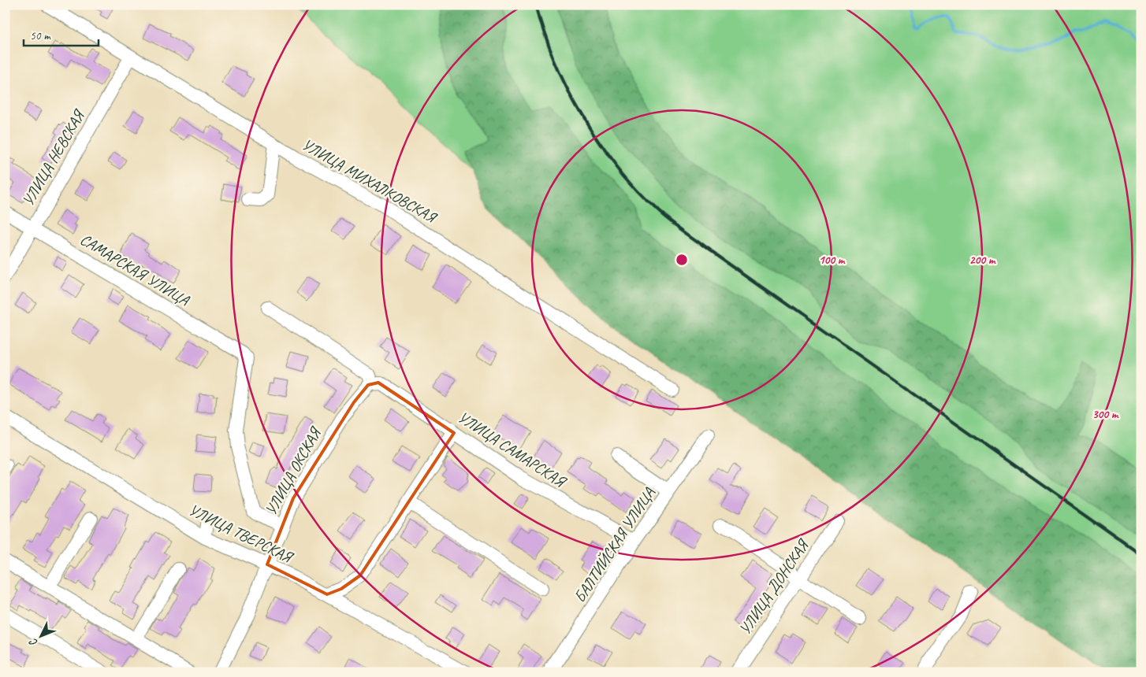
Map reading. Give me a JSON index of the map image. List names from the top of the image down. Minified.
{"streets":{"street":["УЛИЦА НЕВСКАЯ","УЛИЦА МИХАЛКОВСКАЯ","САМАРСКАЯ УЛИЦА","УЛИЦА САМАРСКАЯ","УЛИЦА ОКСКАЯ","УЛИЦА ТВЕРСКАЯ","БАЛТИЙСКАЯ УЛИЦА","УЛИЦА ДОНСКАЯ"]},"crossings":[["УЛИЦА НЕВСКАЯ","УЛИЦА МИХАЛКОВСКАЯ"],["УЛИЦА НЕВСКАЯ","САМАРСКАЯ УЛИЦА"],["САМАРСКАЯ УЛИЦА","УЛИЦА ОКСКАЯ"],["УЛИЦА САМАРСКАЯ","УЛИЦА ОКСКАЯ"],["УЛИЦА САМАРСКАЯ","БАЛТИЙСКАЯ УЛИЦА"],["УЛИЦА ОКСКАЯ","УЛИЦА ТВЕРСКАЯ"]],"scale_bar":"50 m","north":"bottom left","rings":["100 m","200 m","300 m"]}
